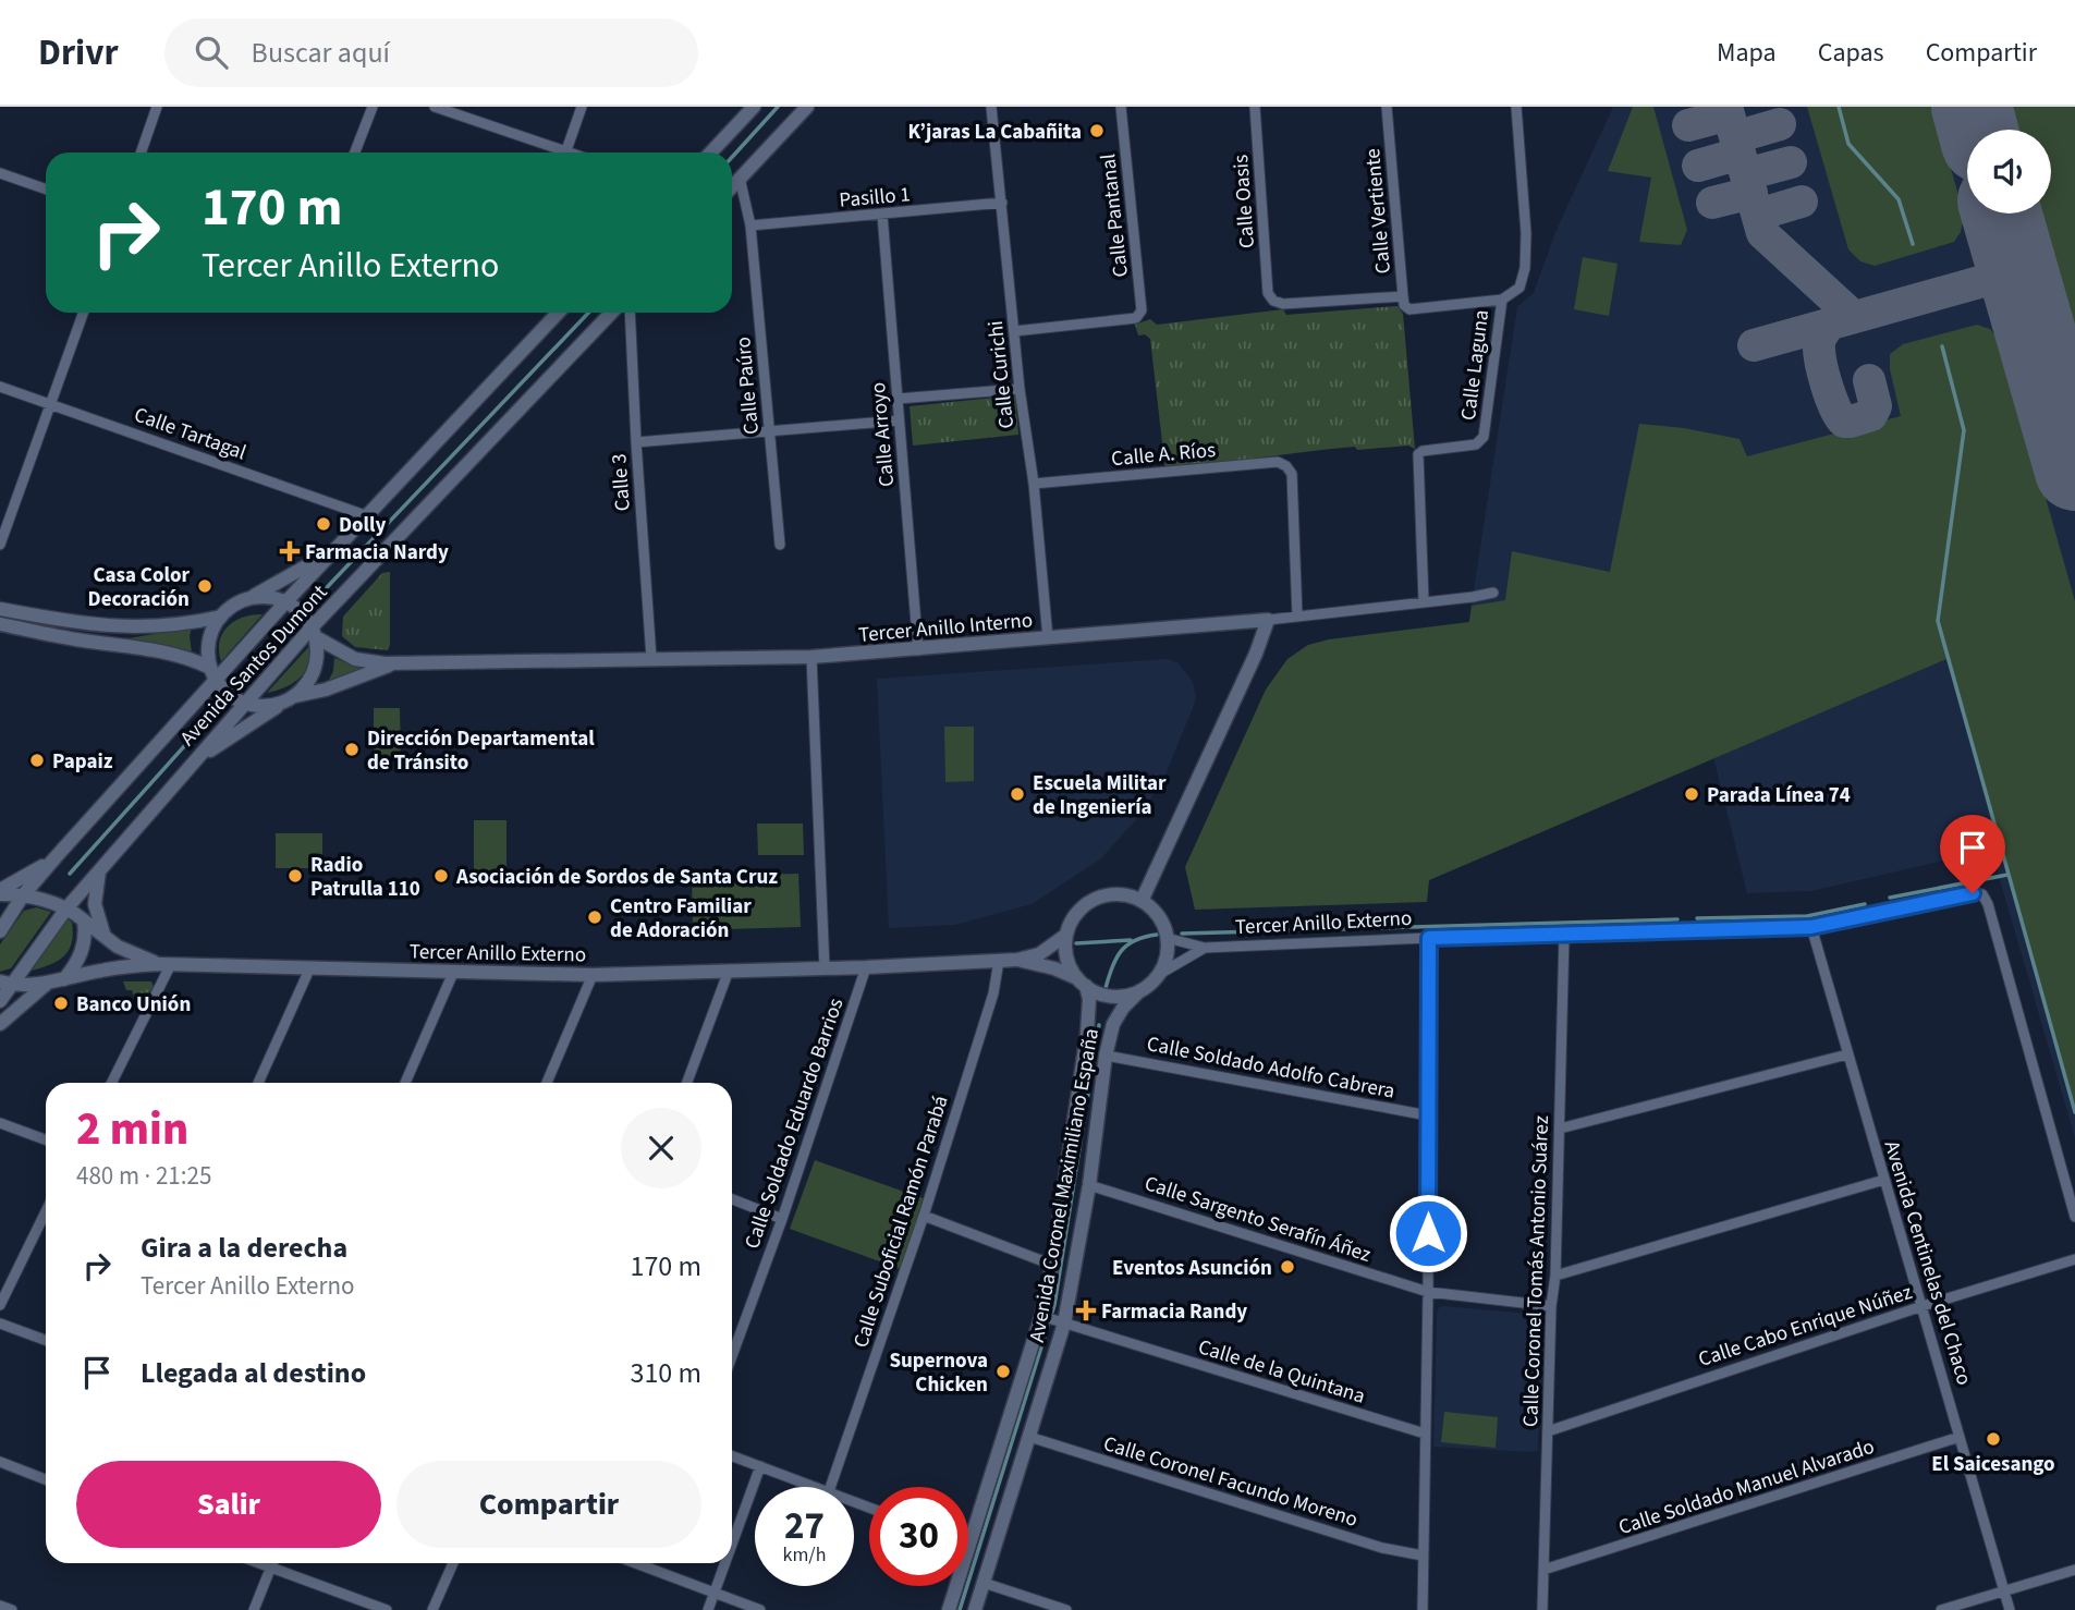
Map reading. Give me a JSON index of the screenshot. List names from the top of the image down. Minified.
{"streets":{"street":["Pasillo 1","Calle Oasis","Calle Vertiente","Calle Pantanal","Calle Laguna","Calle Curichi","Calle Paúro","Calle Tartagal","Calle Arroyo","Calle A. Ríos","Calle 3","Tercer Anillo Interno","Avenida Santos Dumont","Tercer Anillo Externo","Calle Soldado Adolfo Cabrera","Calle Soldado Eduardo Barrios","Avenida Coronel Maximiliano España","Calle Sargento Serafín Áñez","Calle Suboficial Ramón Parabá","Avenida Centinelas del Chaco","Calle Coronel Tomás Antonio Suárez","Calle Cabo Enrique Núñez","Calle de la Quintana","Calle Coronel Facundo Moreno","Calle Soldado Manuel Alvarado"]},"crossings":[["Pasillo 1","Calle Curichi"],["Pasillo 1","Calle Paúro"],["Pasillo 1","Calle Arroyo"],["Calle Oasis","Calle Vertiente"],["Calle Vertiente","Calle Laguna"],["Calle Pantanal","Calle Curichi"],["Calle Laguna","Tercer Anillo Interno"],["Calle Curichi","Calle A. Ríos"],["Calle Curichi","Tercer Anillo Interno"],["Calle Tartagal","Avenida Santos Dumont"],["Calle Arroyo","Tercer Anillo Interno"],["Calle A. Ríos","Tercer Anillo Interno"],["Calle 3","Tercer Anillo Interno"],["Tercer Anillo Interno","Avenida Santos Dumont"],["Avenida Santos Dumont","Tercer Anillo Externo"],["Tercer Anillo Externo","Calle Soldado Eduardo Barrios"],["Tercer Anillo Externo","Avenida Coronel Maximiliano España"],["Tercer Anillo Externo","Calle Suboficial Ramón Parabá"],["Tercer Anillo Externo","Avenida Centinelas del Chaco"],["Tercer Anillo Externo","Calle Coronel Tomás Antonio Suárez"],["Calle Soldado Adolfo Cabrera","Avenida Coronel Maximiliano España"],["Avenida Coronel Maximiliano España","Calle Sargento Serafín Áñez"],["Avenida Coronel Maximiliano España","Calle de la Quintana"],["Avenida Coronel Maximiliano España","Calle Coronel Facundo Moreno"],["Calle Sargento Serafín Áñez","Calle Coronel Tomás Antonio Suárez"],["Avenida Centinelas del Chaco","Calle Cabo Enrique Núñez"],["Avenida Centinelas del Chaco","Calle Soldado Manuel Alvarado"],["Calle Coronel Tomás Antonio Suárez","Calle Cabo Enrique Núñez"],["Calle Coronel Tomás Antonio Suárez","Calle Soldado Manuel Alvarado"]],"places":{"other":["K’jaras La Cabañita","Dolly","Casa Color Decoración","Dirección Departamental de Tránsito","Papaiz","Escuela Militar de Ingeniería","Parada Línea 74","Radio Patrulla 110","Asociación de Sordos de Santa Cruz","Centro Familiar de Adoración","Banco Unión","Eventos Asunción","Supernova Chicken","El Saicesango"],"health":["Farmacia Nardy","Farmacia Randy"]},"page":{"header":"Drivr","search":"Buscar aquí","nav":["Mapa","Capas","Compartir"],"turn":["170 m","Tercer Anillo Externo"],"heading":["2 min","480 m · 21:25"],"list":[{"name":"Gira a la derecha","note":"Tercer Anillo Externo","value":"170 m"},{"name":"Llegada al destino","value":"310 m"}],"buttons":["Salir","Compartir"],"speed":"27 km/h","limit":"30"}}
